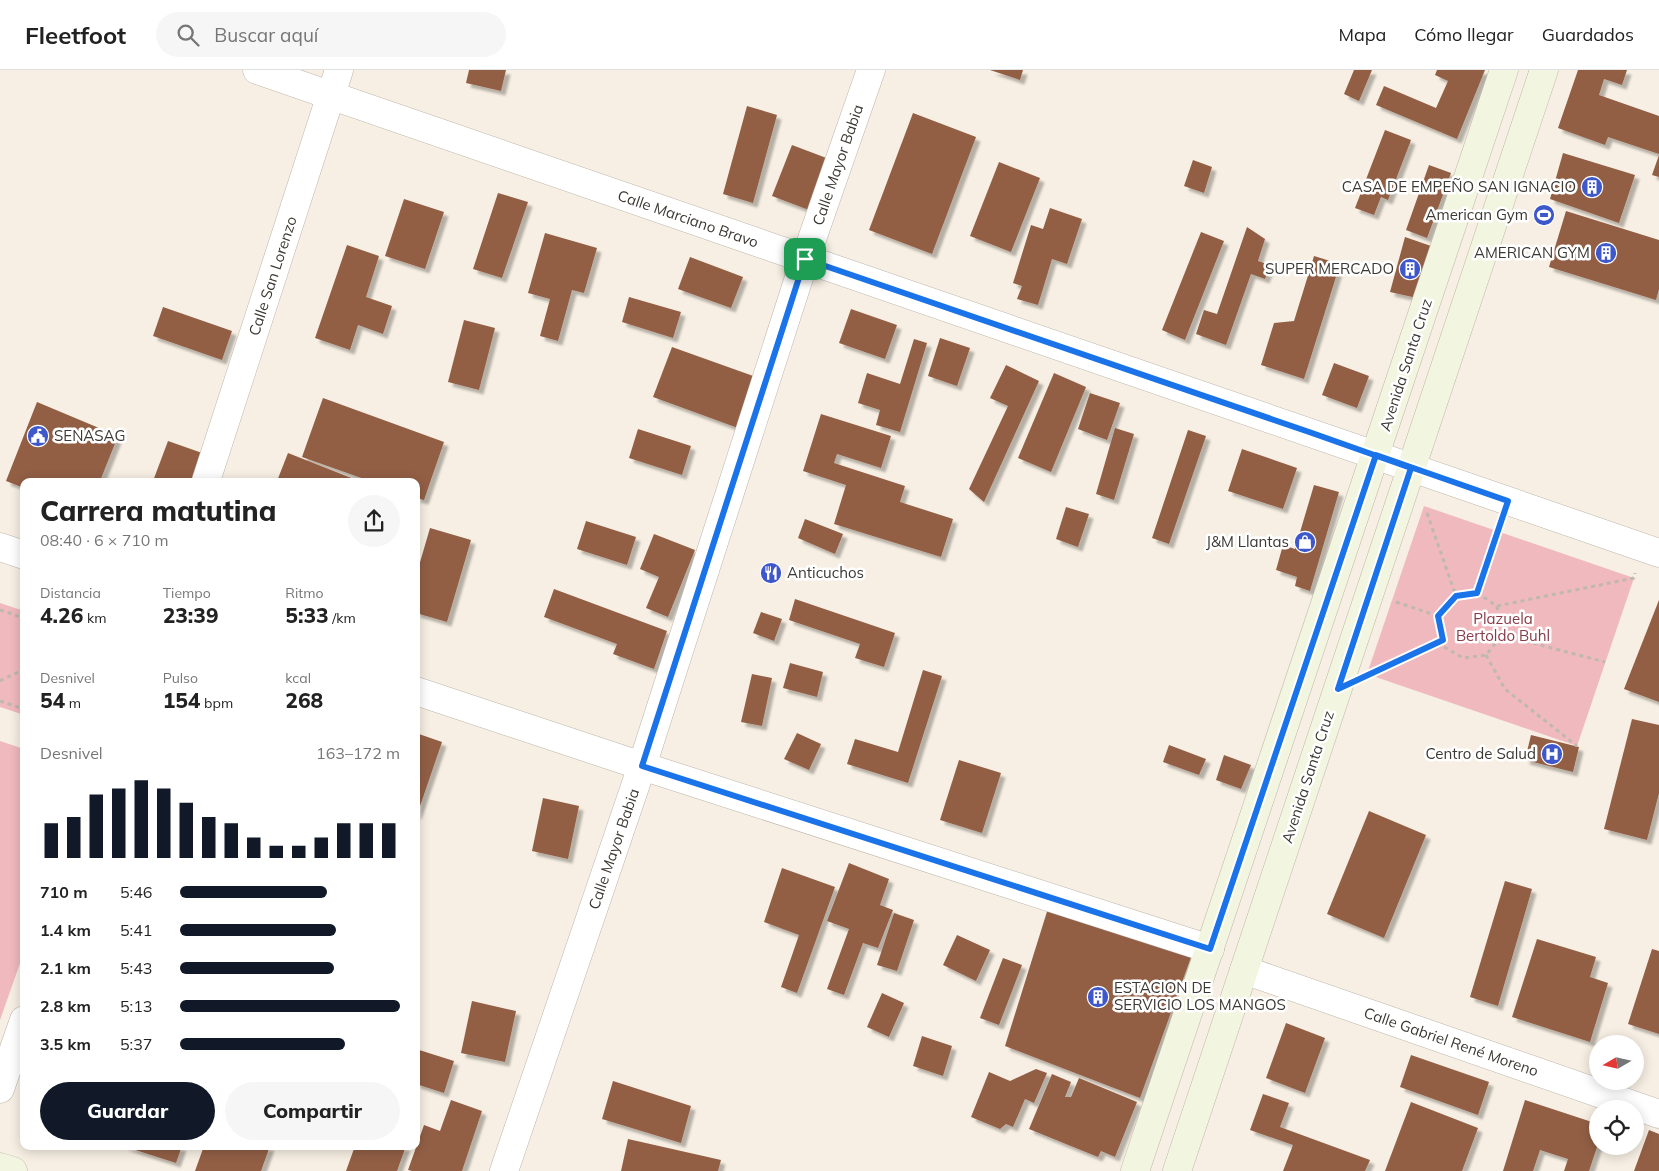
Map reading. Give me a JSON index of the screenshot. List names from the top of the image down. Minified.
{"streets":{"main road":["Avenida Santa Cruz"],"street":["Calle Mayor Babia","Calle Marciano Bravo","Calle San Lorenzo","Calle Gabriel René Moreno"]},"crossings":[["Calle Mayor Babia","Calle Marciano Bravo"],["Calle Marciano Bravo","Calle San Lorenzo"],["Calle Marciano Bravo","Avenida Santa Cruz"],["Avenida Santa Cruz","Calle Gabriel René Moreno"]],"parks":["Plazuela Bertoldo Buhl"],"places":{"building":["CASA DE EMPEÑO SAN IGNACIO","AMERICAN GYM","SUPER MERCADO","ESTACION DE SERVICIO LOS MANGOS"],"sports":["American Gym"],"public building":["SENASAG"],"shop":["J&M Llantas"],"restaurant":["Anticuchos"],"hospital":["Centro de Salud"]},"north":"left","page":{"header":"Fleetfoot","search":"Buscar aquí","nav":["Mapa","Cómo llegar","Guardados"],"heading":["Carrera matutina","08:40 · 6 × 710 m"],"stats":[["Distancia","4.26 km"],["Tiempo","23:39"],["Ritmo","5:33 /km"],["Desnivel","54 m"],["Pulso","154 bpm"],["kcal","268"]],"chart":["Desnivel","163–172 m"],"list":[{"name":"710 m","note":"5:46"},{"name":"1.4 km","note":"5:41"},{"name":"2.1 km","note":"5:43"},{"name":"2.8 km","note":"5:13"},{"name":"3.5 km","note":"5:37"}],"buttons":["Guardar","Compartir"]}}
